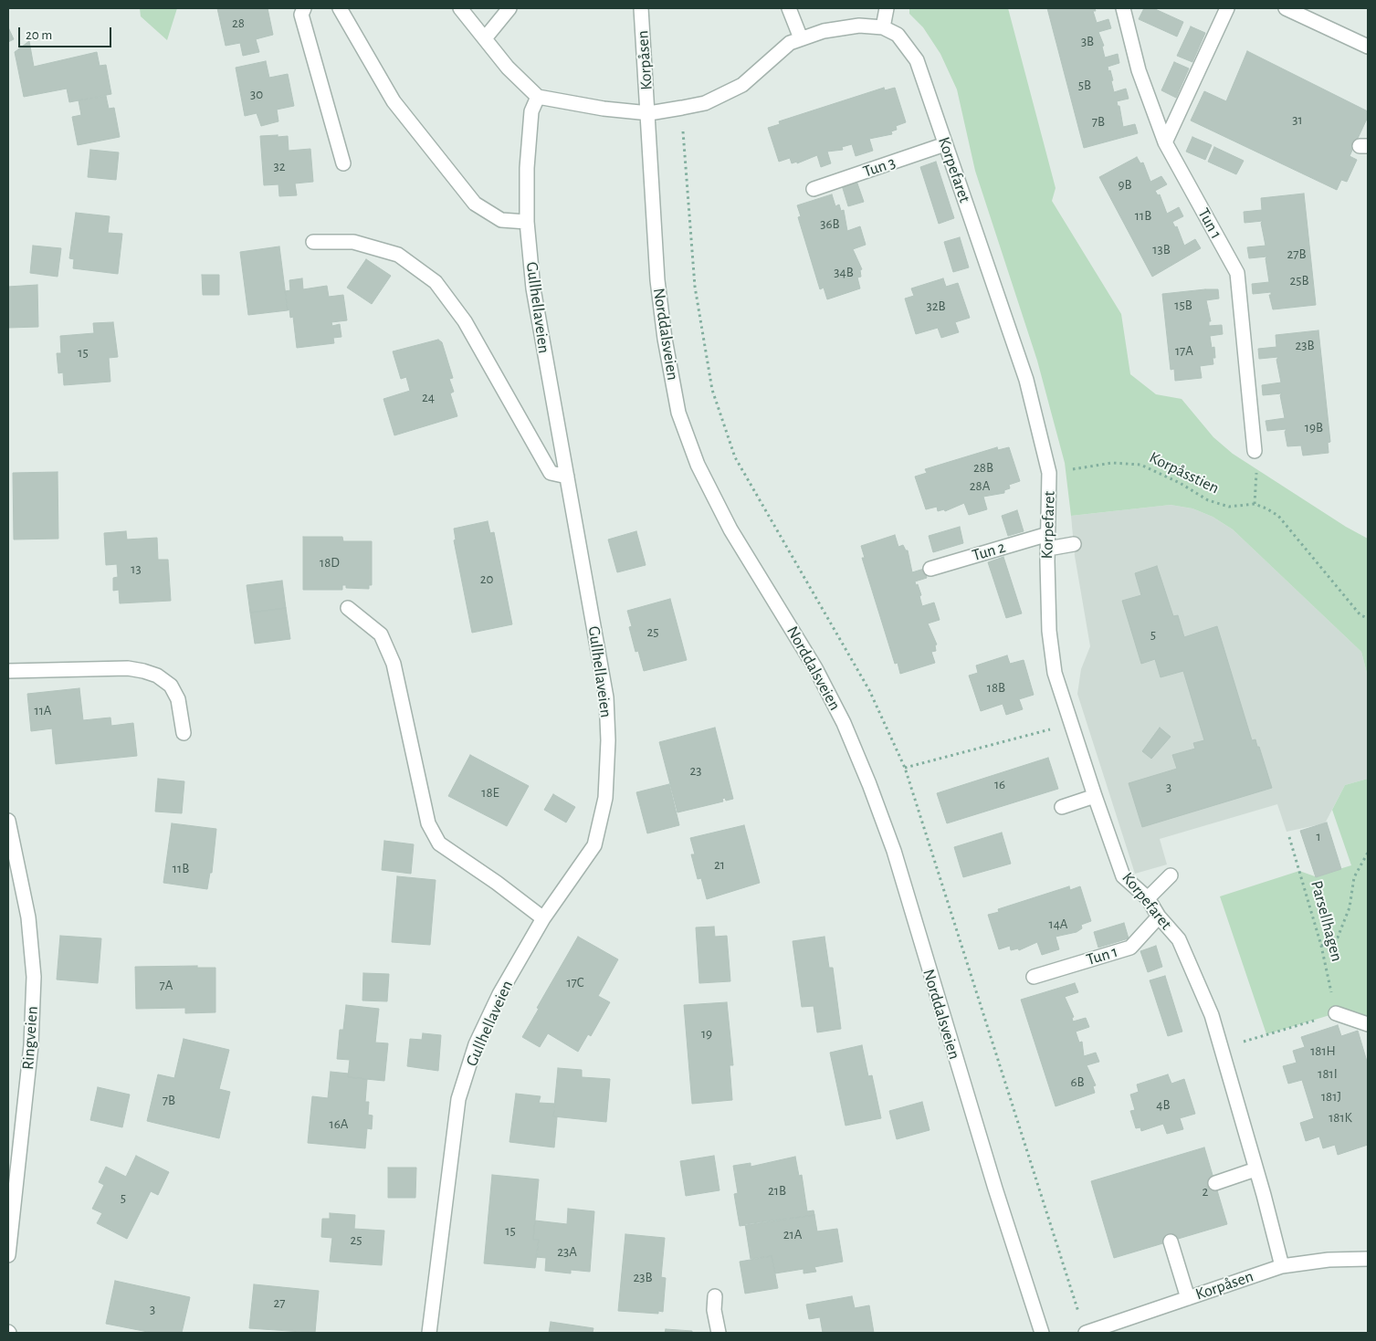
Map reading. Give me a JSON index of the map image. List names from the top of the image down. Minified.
{"streets":{"street":["Korpåsen","Tun 3","Korpefaret","Tun 1","Gullhellaveien","Norddalsveien","Tun 2","Ringveien"],"path":["Korpåsstien","Parsellhagen"]},"crossings":[["Korpåsen","Korpefaret"],["Korpåsen","Norddalsveien"],["Tun 3","Korpefaret"],["Korpefaret","Tun 1"],["Korpefaret","Norddalsveien"],["Korpefaret","Korpåsstien"],["Korpefaret","Tun 2"]],"house_numbers":["28","3B","5B","30","31","7B","32","9B","11B","36B","13B","27B","34B","25B","15B","32B","23B","17A","15","24","19B","28B","28A","18D","13","20","25","5","18B","11A","23","16","3","18E","1","21","11B","14A","17C","7A","19","181H","181I","6B","181J","7B","4B","181K","16A","21B","2","5","15","21A","25","23A","23B","27","3"],"scale_bar":"20 m"}
